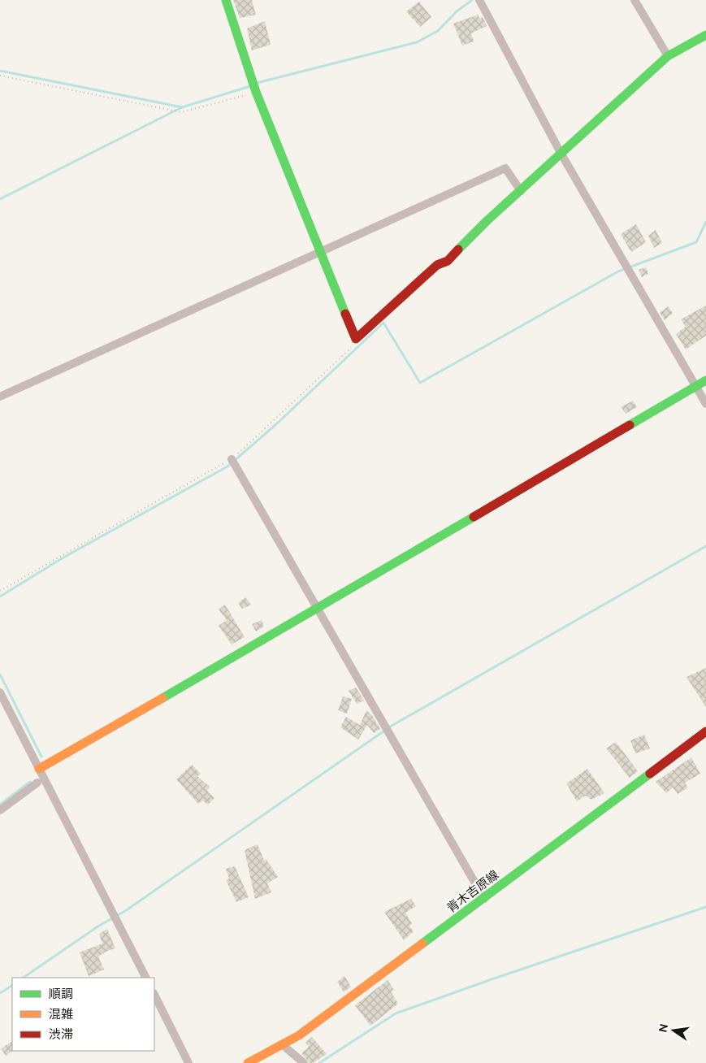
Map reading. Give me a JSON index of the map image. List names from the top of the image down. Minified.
{"streets":{"street":["青木吉原線"]},"legend":["順調","混雑","渋滞"],"north":"left"}
